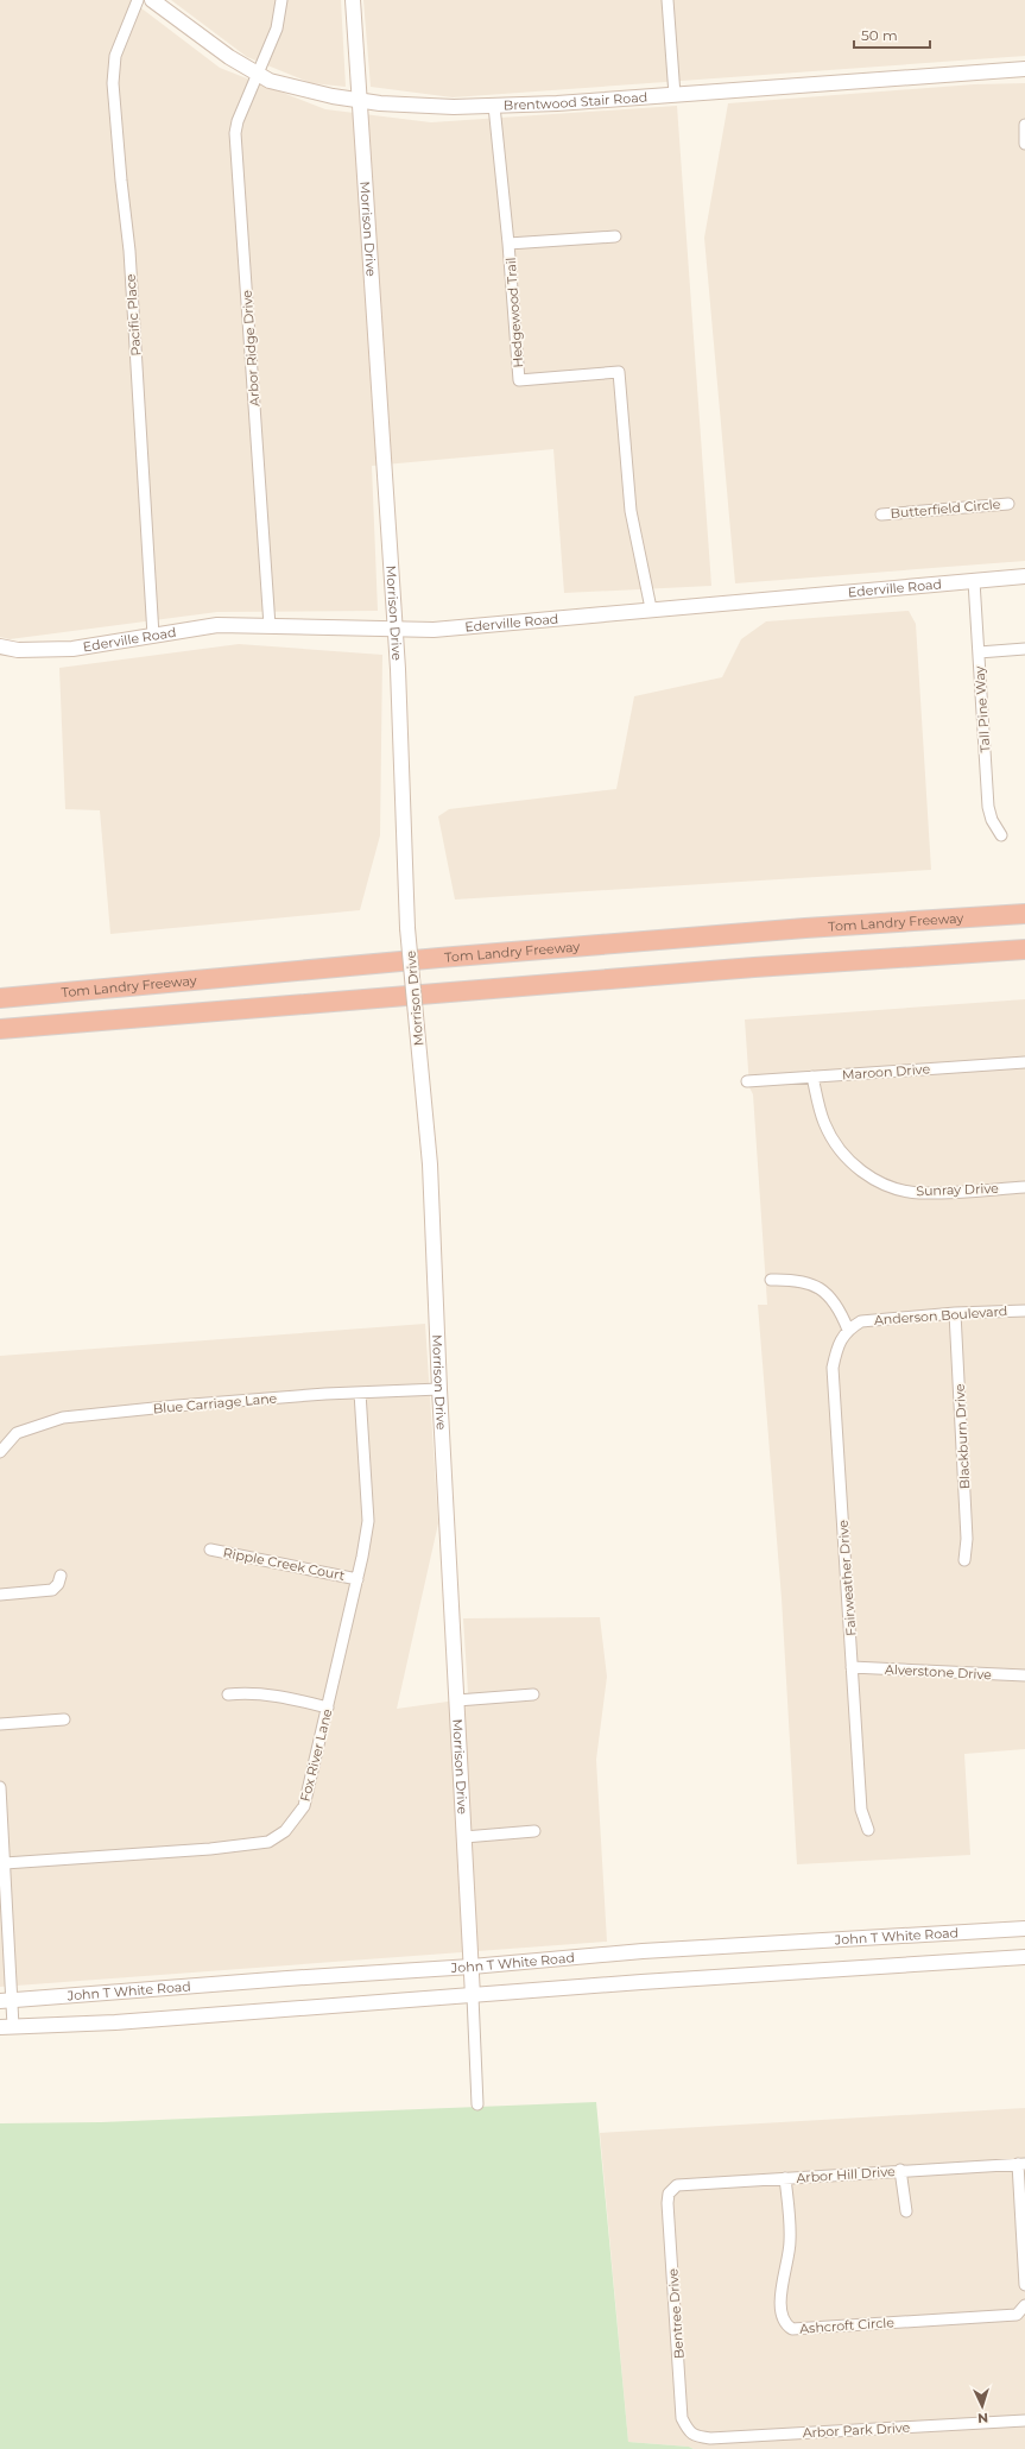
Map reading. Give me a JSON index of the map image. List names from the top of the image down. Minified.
{"streets":{"highway":["Tom Landry Freeway"],"street":["Brentwood Stair Road","Morrison Drive","Hedgewood Trail","Pacific Place","Arbor Ridge Drive","Butterfield Circle","Ederville Road","Tall Pine Way","Maroon Drive","Sunray Drive","Anderson Boulevard","Blue Carriage Lane","Blackburn Drive","Ripple Creek Court","Fairweather Drive","Alverstone Drive","Fox River Lane","John T White Road","Arbor Hill Drive","Bentree Drive","Ashcroft Circle","Arbor Park Drive"]},"crossings":[["Brentwood Stair Road","Morrison Drive"],["Brentwood Stair Road","Hedgewood Trail"],["Brentwood Stair Road","Arbor Ridge Drive"],["Morrison Drive","Ederville Road"],["Morrison Drive","Blue Carriage Lane"],["Morrison Drive","John T White Road"],["Hedgewood Trail","Ederville Road"],["Pacific Place","Ederville Road"],["Arbor Ridge Drive","Ederville Road"],["Ederville Road","Tall Pine Way"],["Maroon Drive","Sunray Drive"],["Anderson Boulevard","Blackburn Drive"],["Anderson Boulevard","Fairweather Drive"],["Blue Carriage Lane","Fox River Lane"],["Ripple Creek Court","Fox River Lane"],["Fairweather Drive","Alverstone Drive"],["Arbor Hill Drive","Bentree Drive"],["Arbor Hill Drive","Ashcroft Circle"],["Bentree Drive","Arbor Park Drive"]],"scale_bar":"50 m","north":"bottom"}
